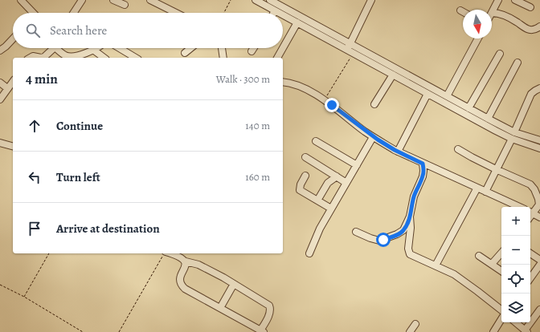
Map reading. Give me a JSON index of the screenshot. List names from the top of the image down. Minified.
{"north":"bottom","page":{"search":"Search here","heading":["4 min","Walk · 300 m"],"list":[["Continue","140 m"],["Turn left","160 m"],"Arrive at destination"],"map_buttons":["+","−"]}}
